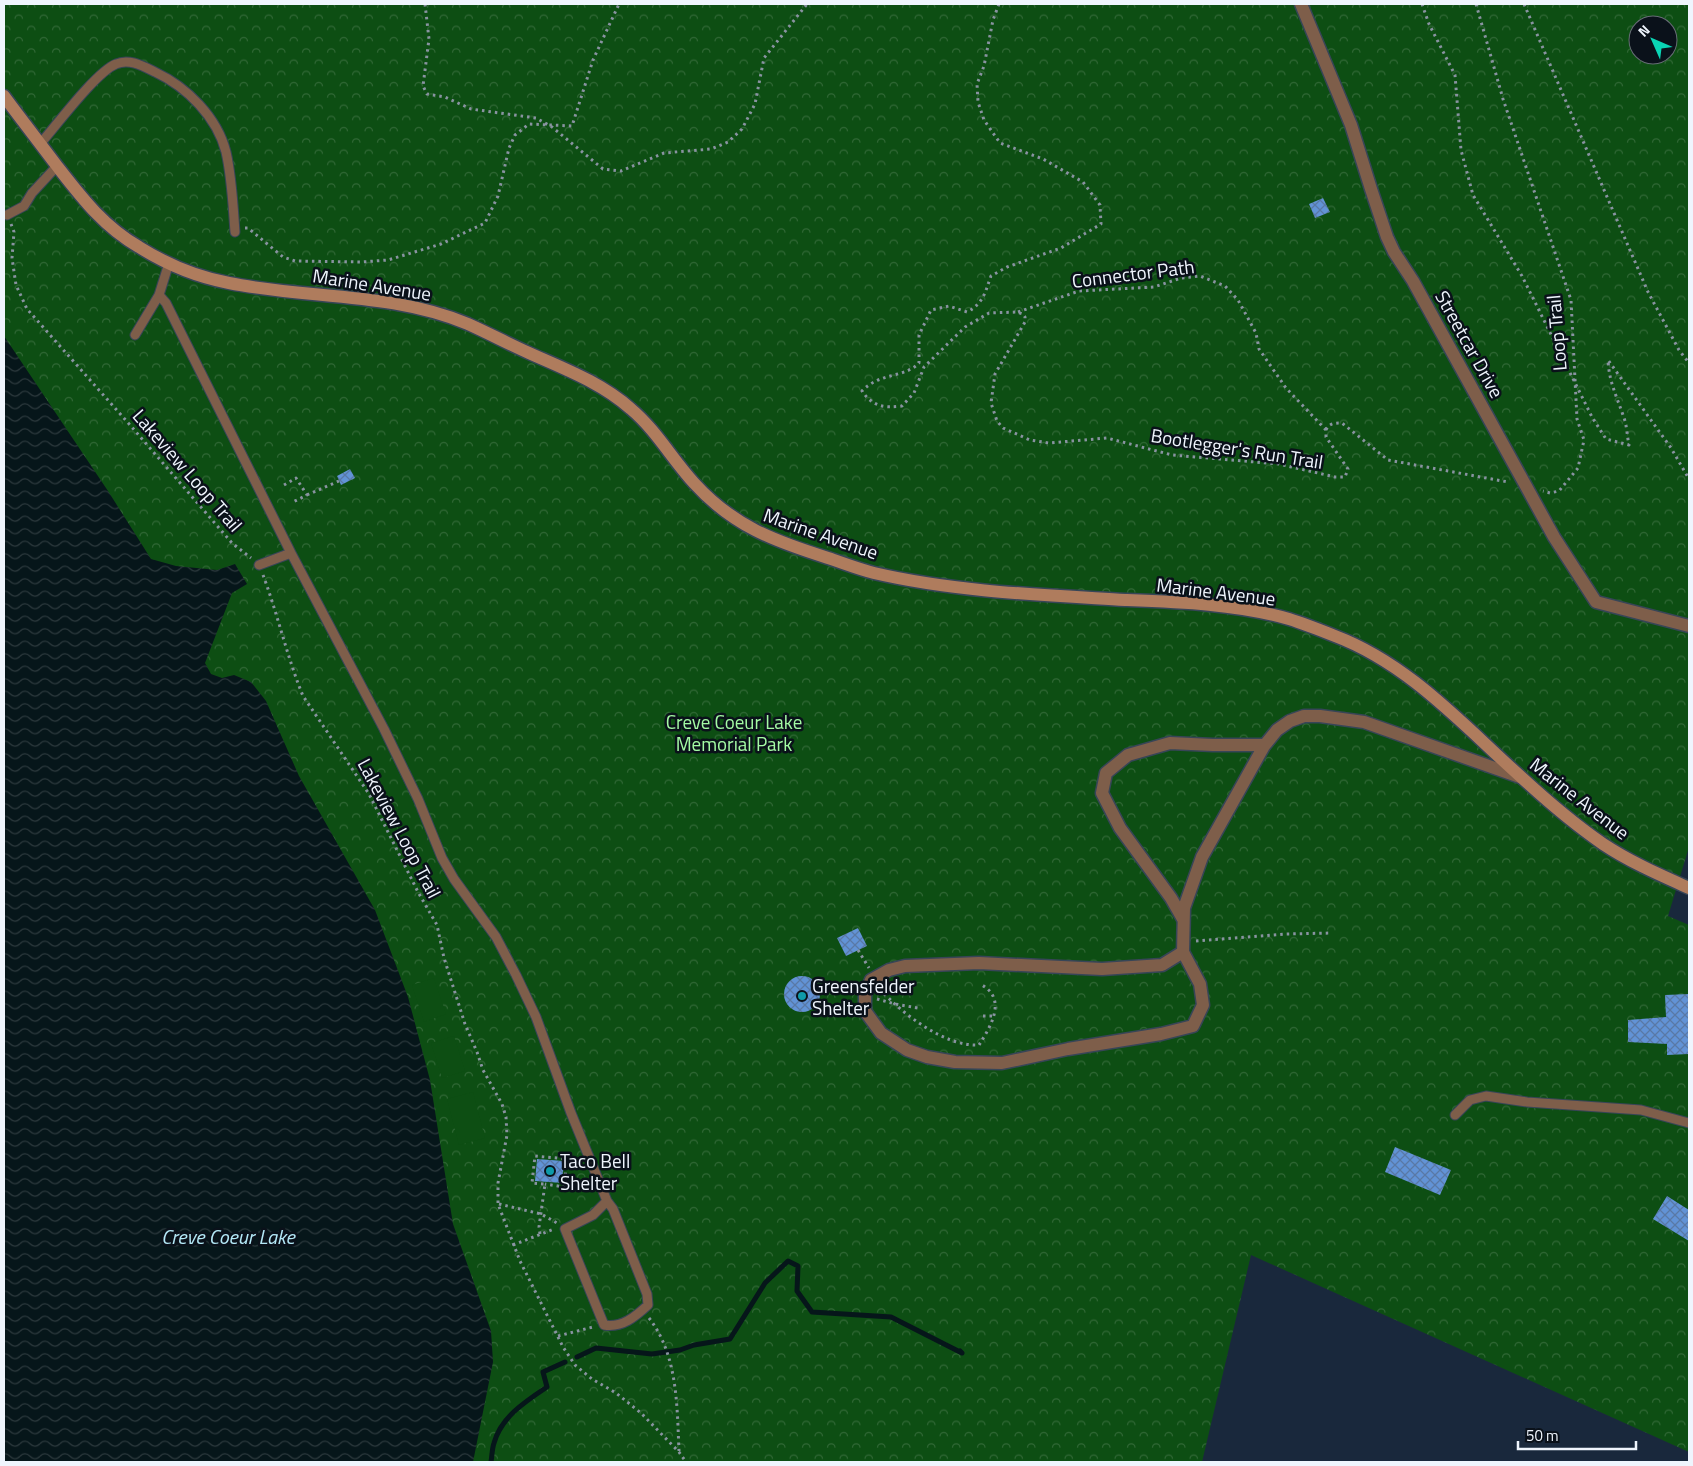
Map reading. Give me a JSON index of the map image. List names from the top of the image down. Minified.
{"streets":{"main road":["Marine Avenue"],"street":["Streetcar Drive"],"path":["Connector Path","Loop Trail","Bootlegger's Run Trail","Lakeview Loop Trail"]},"crossings":[["Connector Path","Bootlegger's Run Trail"],["Loop Trail","Bootlegger's Run Trail"],["Streetcar Drive","Bootlegger's Run Trail"]],"water":["Creve Coeur Lake"],"parks":["Creve Coeur Lake Memorial Park"],"places":["Greensfelder Shelter","Taco Bell Shelter"],"scale_bar":"50 m","north":"top left"}
